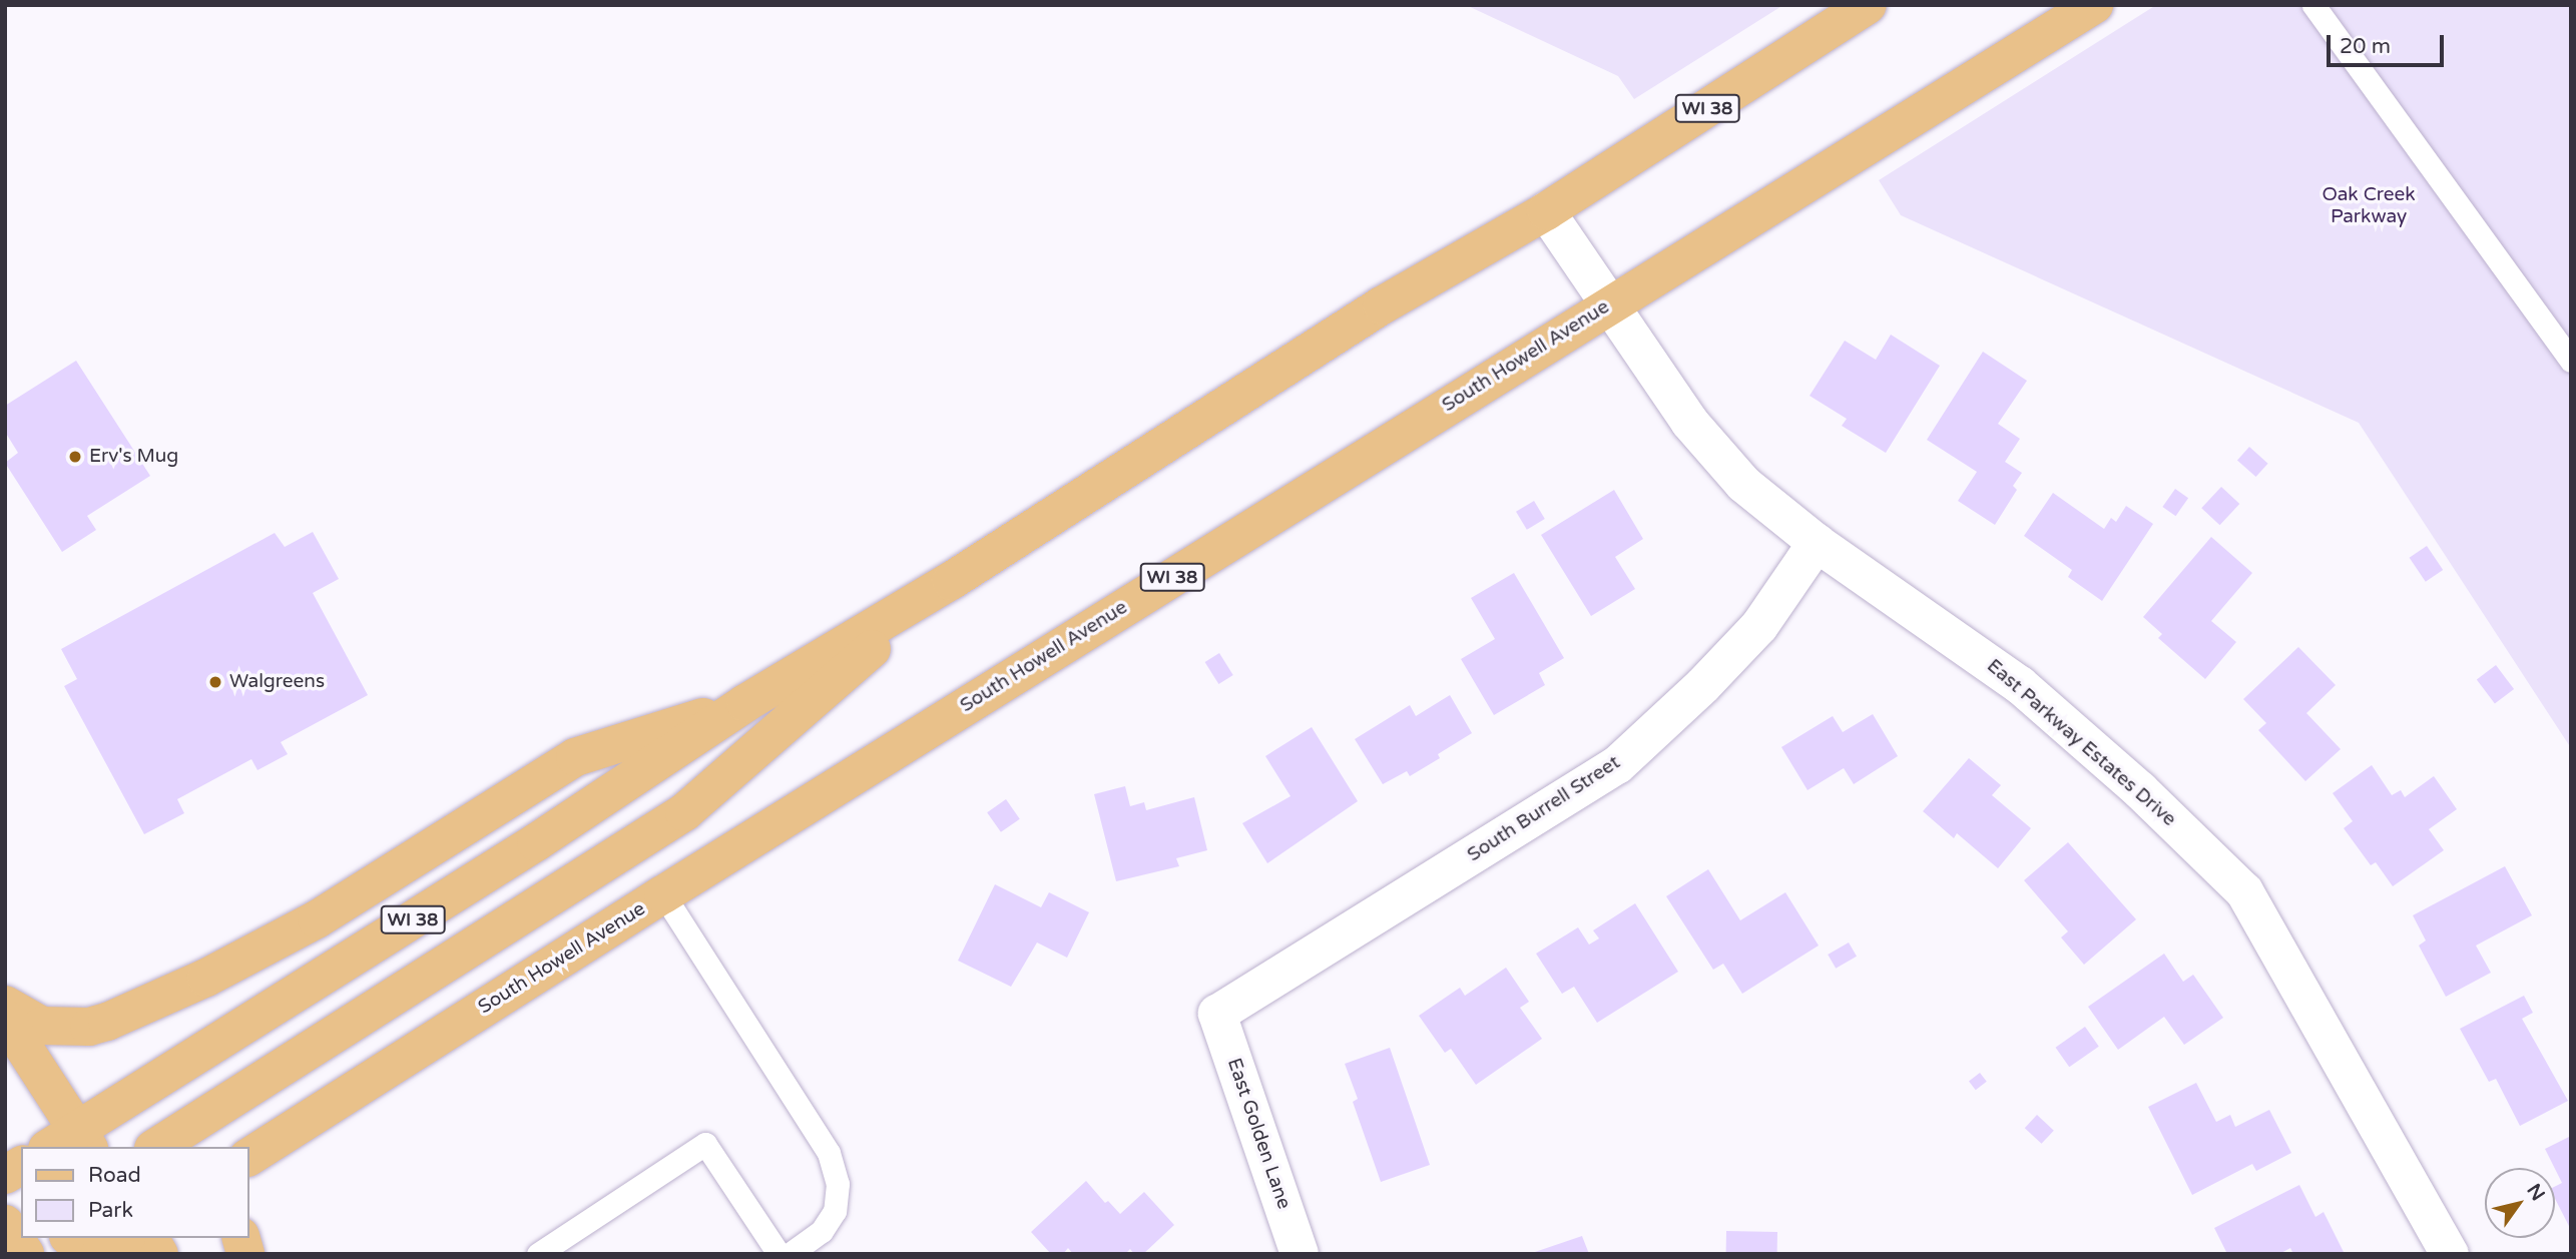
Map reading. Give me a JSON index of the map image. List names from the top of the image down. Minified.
{"streets":{"main road":["WI 38","South Howell Avenue"],"street":["East Parkway Estates Drive","South Burrell Street","East Golden Lane"]},"crossings":[["WI 38","East Parkway Estates Drive"],["South Howell Avenue","East Parkway Estates Drive"],["East Parkway Estates Drive","South Burrell Street"],["South Burrell Street","East Golden Lane"]],"parks":["Oak Creek Parkway"],"places":["Erv's Mug","Walgreens"],"legend":["Road","Park"],"scale_bar":"20 m","north":"top right"}
